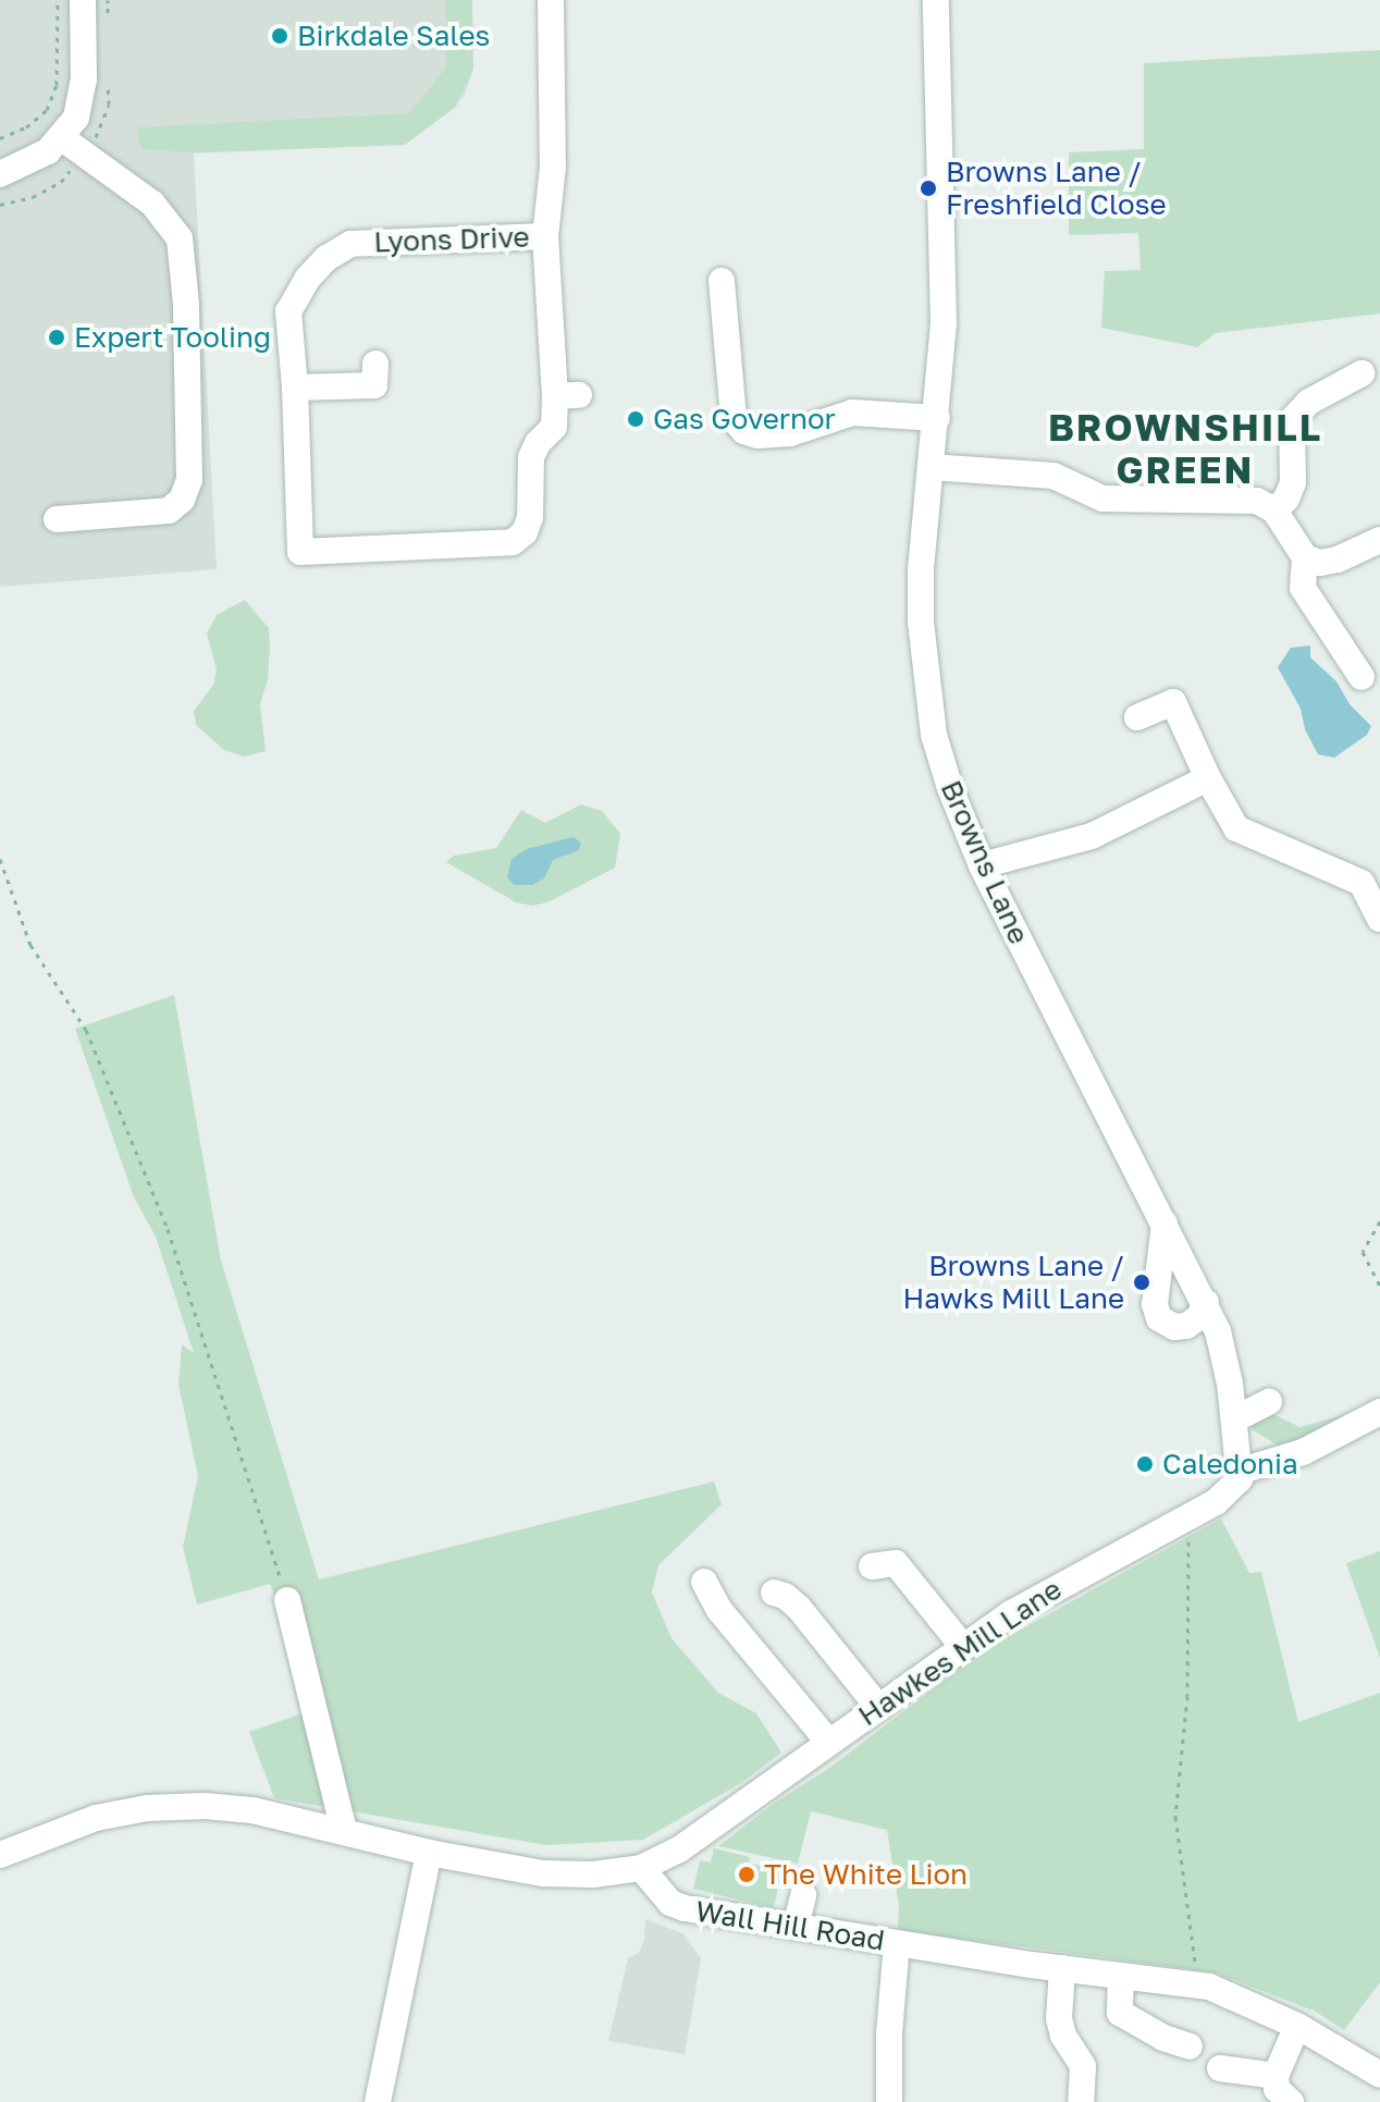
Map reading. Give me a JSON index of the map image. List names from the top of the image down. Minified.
{"streets":{"street":["Lyons Drive","Browns Lane","Hawkes Mill Lane","Wall Hill Road"]},"crossings":[["Browns Lane","Hawkes Mill Lane"],["Hawkes Mill Lane","Wall Hill Road"]],"districts":["BROWNSHILL GREEN"],"places":["Birkdale Sales","Browns Lane / Freshfield Close","Expert Tooling","Gas Governor","Browns Lane / Hawks Mill Lane","Caledonia","The White Lion"]}
